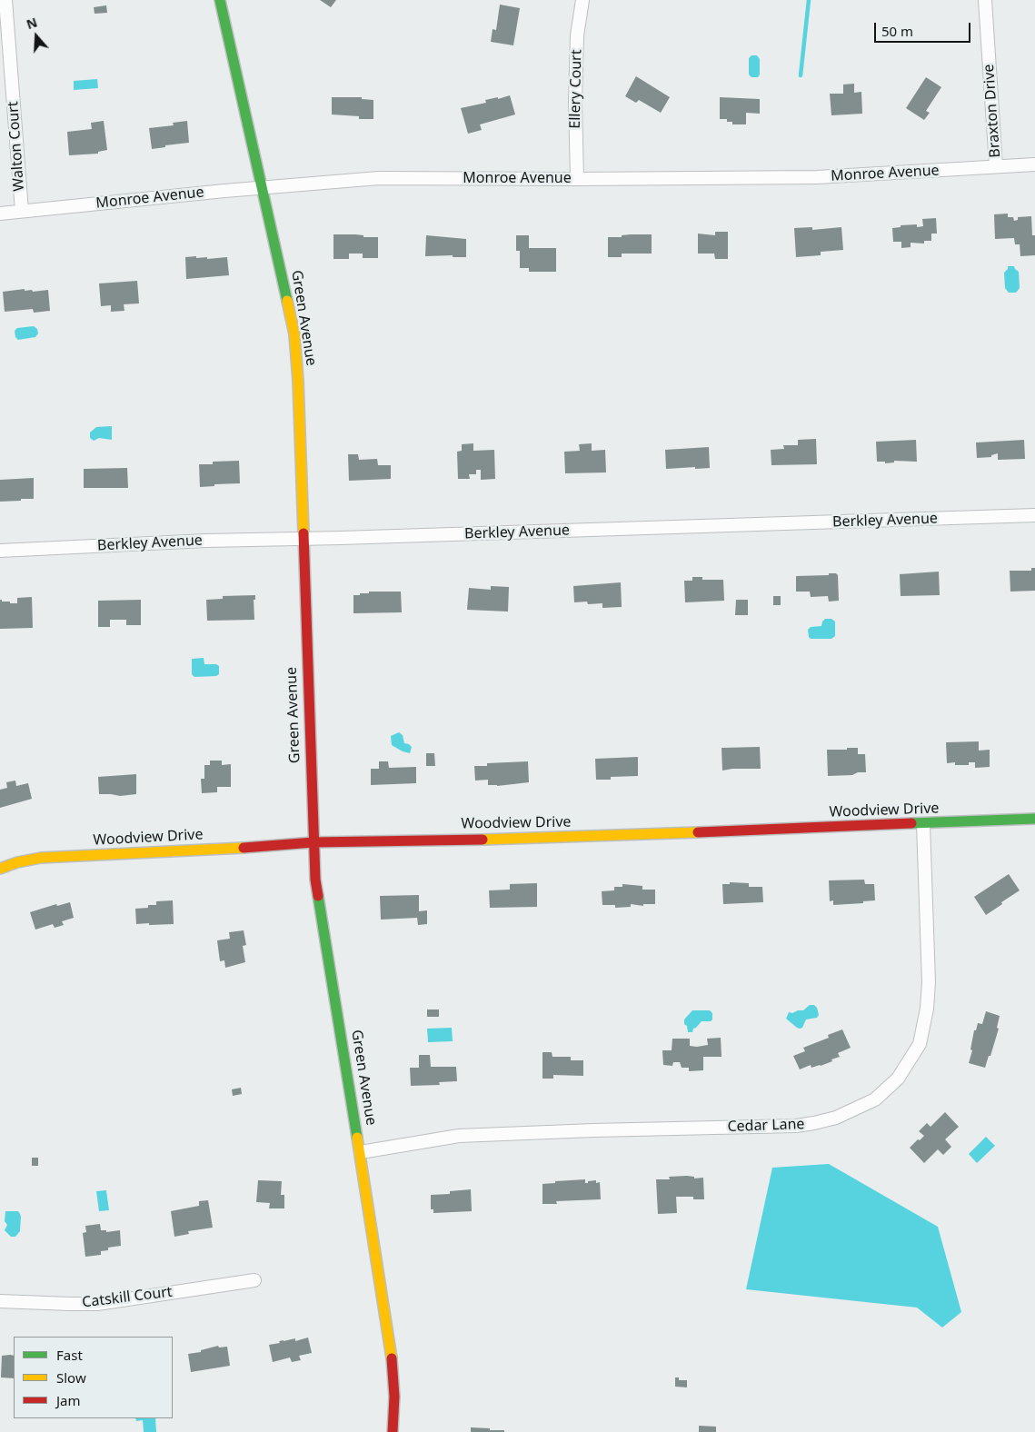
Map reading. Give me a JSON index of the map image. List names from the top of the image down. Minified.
{"streets":{"street":["Ellery Court","Braxton Drive","Walton Court","Monroe Avenue","Green Avenue","Berkley Avenue","Woodview Drive","Cedar Lane","Catskill Court"]},"crossings":[["Ellery Court","Monroe Avenue"],["Braxton Drive","Monroe Avenue"],["Walton Court","Monroe Avenue"],["Monroe Avenue","Green Avenue"],["Green Avenue","Berkley Avenue"],["Green Avenue","Woodview Drive"],["Green Avenue","Cedar Lane"],["Woodview Drive","Cedar Lane"]],"legend":["Fast","Slow","Jam"],"scale_bar":"50 m","north":"top"}
